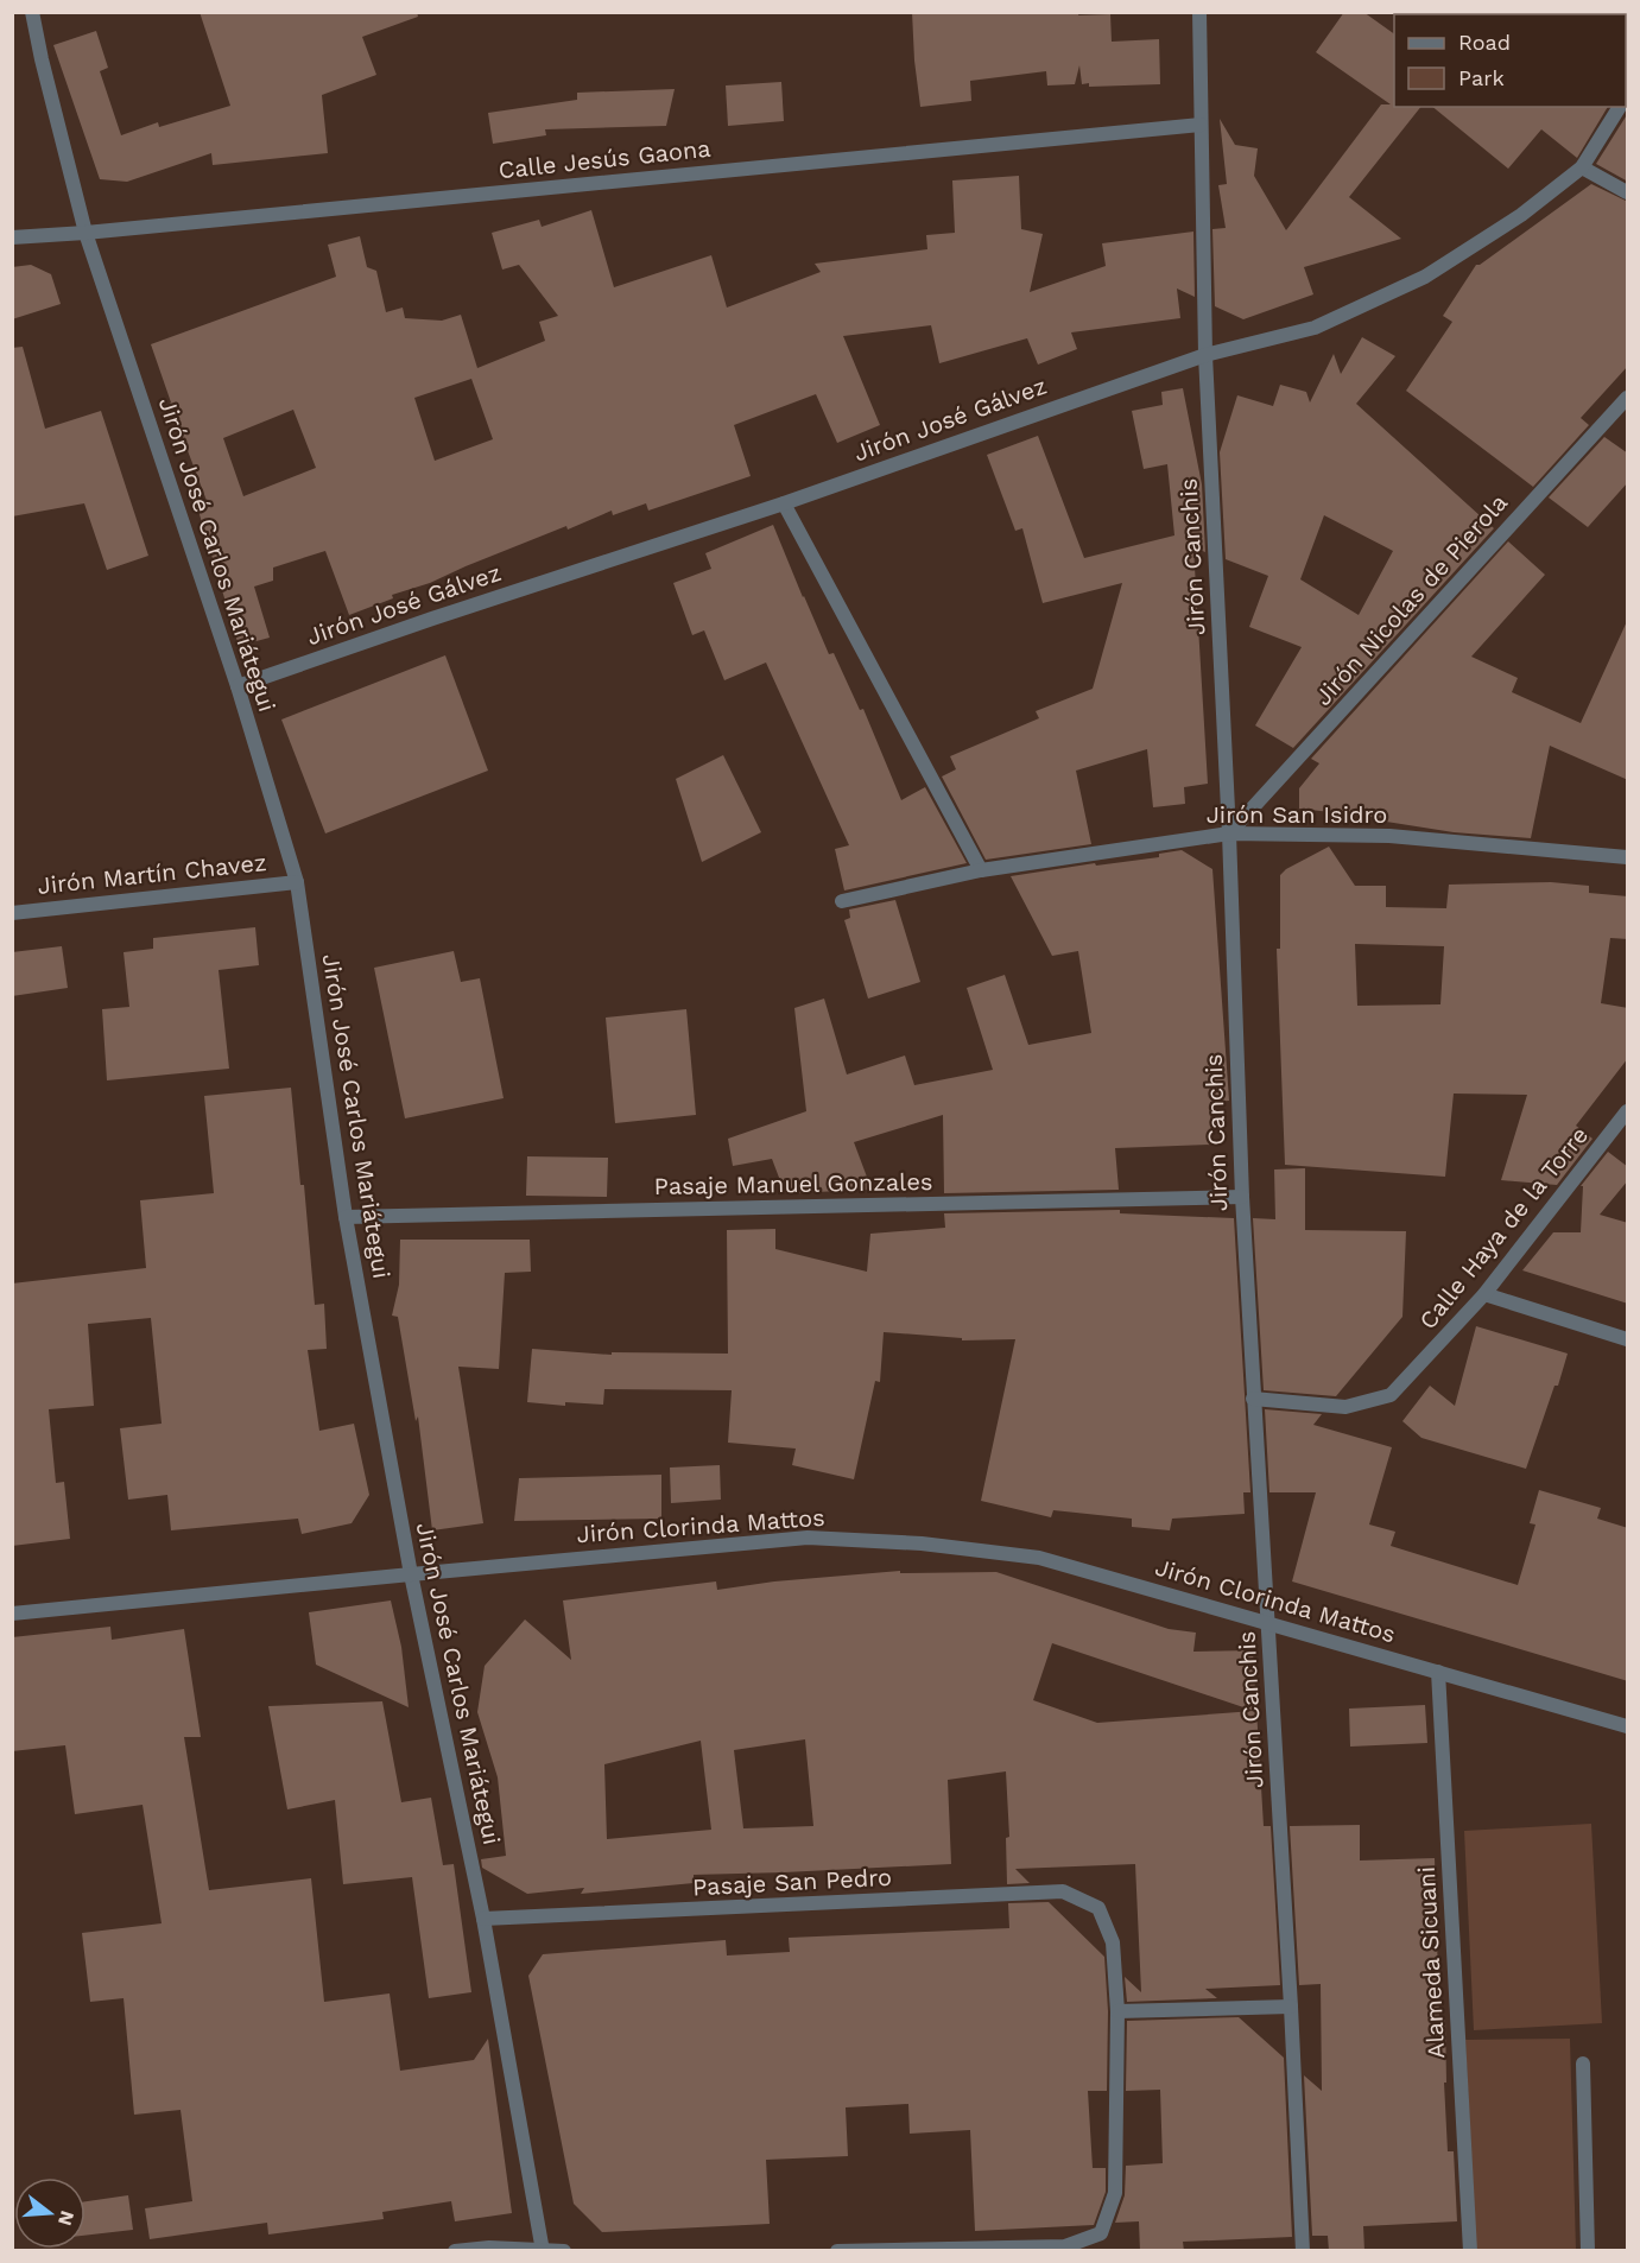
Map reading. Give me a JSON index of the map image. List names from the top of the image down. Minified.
{"streets":{"street":["Calle Jesús Gaona","Jirón José Gálvez","Jirón José Carlos Mariátegui","Jirón Canchis","Jirón Nicolas de Pierola","Jirón San Isidro","Jirón Martín Chavez","Pasaje Manuel Gonzales","Calle Haya de la Torre","Jirón Clorinda Mattos","Pasaje San Pedro","Alameda Sicuani"]},"crossings":[["Calle Jesús Gaona","Jirón José Carlos Mariátegui"],["Calle Jesús Gaona","Jirón Canchis"],["Jirón José Gálvez","Jirón José Carlos Mariátegui"],["Jirón José Gálvez","Jirón Canchis"],["Jirón José Carlos Mariátegui","Jirón Martín Chavez"],["Jirón José Carlos Mariátegui","Pasaje Manuel Gonzales"],["Jirón José Carlos Mariátegui","Jirón Clorinda Mattos"],["Jirón José Carlos Mariátegui","Pasaje San Pedro"],["Jirón Canchis","Jirón Nicolas de Pierola"],["Jirón Canchis","Jirón San Isidro"],["Jirón Canchis","Pasaje Manuel Gonzales"],["Jirón Canchis","Calle Haya de la Torre"],["Jirón Canchis","Jirón Clorinda Mattos"],["Jirón Nicolas de Pierola","Jirón San Isidro"],["Jirón Clorinda Mattos","Alameda Sicuani"]],"legend":["Road","Park"],"north":"right"}
